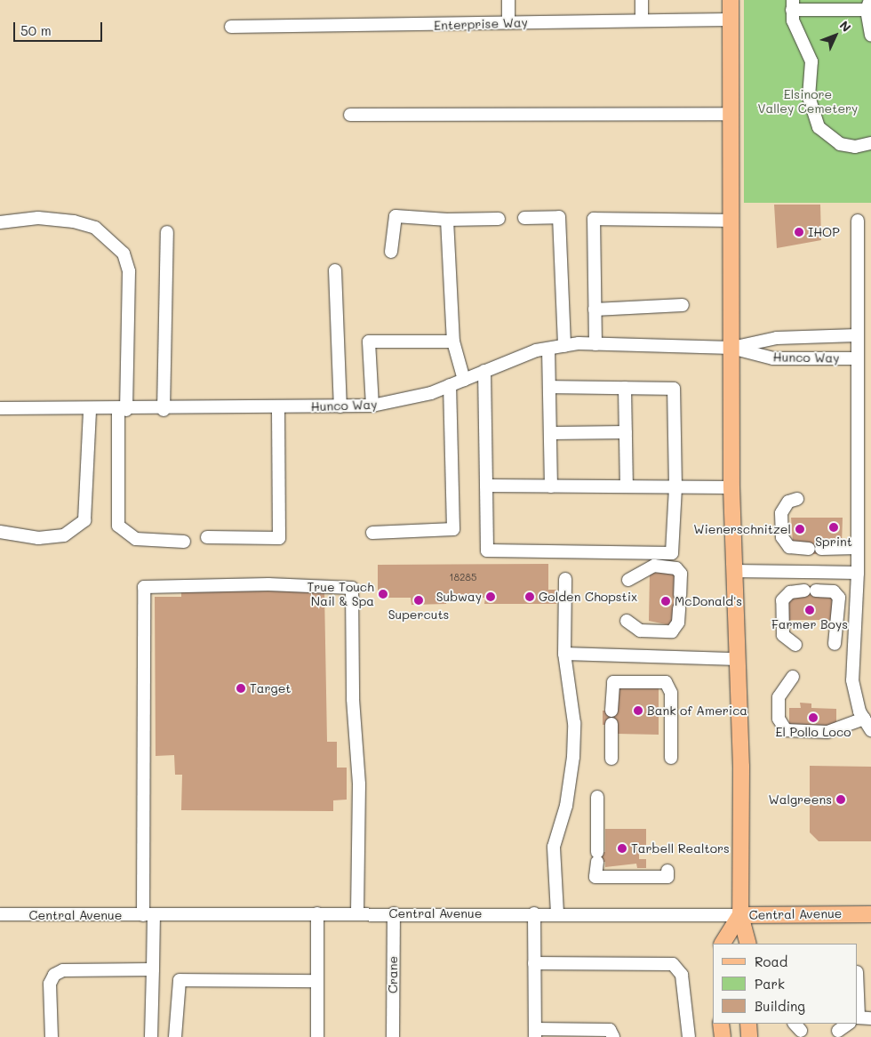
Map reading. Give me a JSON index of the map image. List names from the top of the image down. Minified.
{"streets":{"main road":["Central Avenue"],"street":["Enterprise Way","Hunco Way","Crane"]},"crossings":[["Central Avenue","Crane"]],"parks":["Elsinore Valley Cemetery"],"places":["IHOP","Sprint","Wienerschnitzel","True Touch Nail & Spa","Subway","Golden Chopstix","Supercuts","McDonald's","Farmer Boys","Target","Bank of America","El Pollo Loco","Walgreens","Tarbell Realtors"],"house_numbers":["18285"],"legend":["Road","Park","Building"],"scale_bar":"50 m","north":"top right"}
